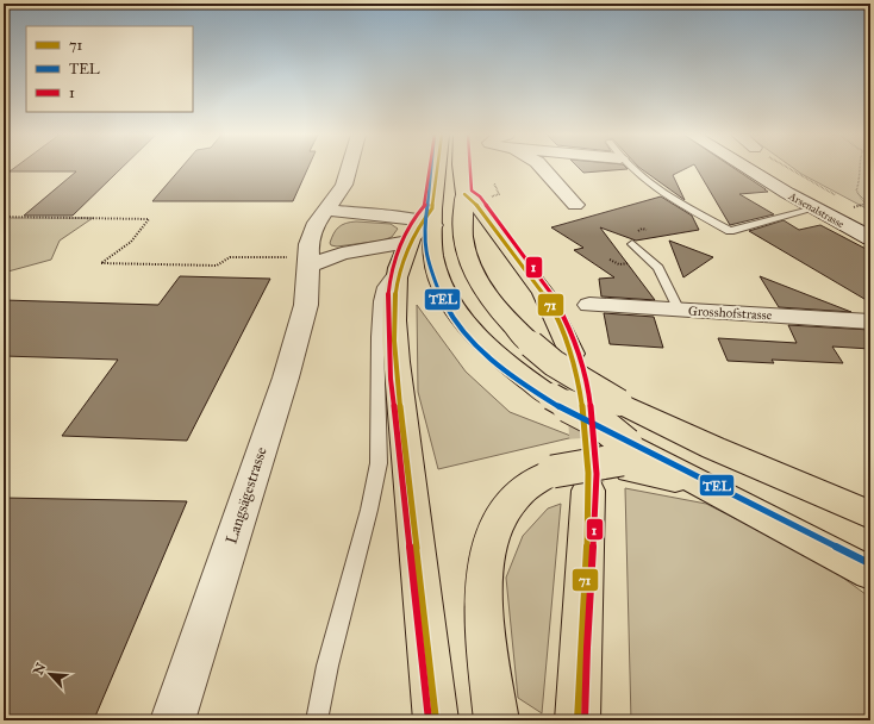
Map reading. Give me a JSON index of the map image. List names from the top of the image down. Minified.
{"streets":{"street":["Arsenalstrasse","Grosshofstrasse","Langsägestrasse"]},"lines":["transit line 71","transit line TEL","transit line 1"],"legend":["71","TEL","1"],"north":"top left"}
